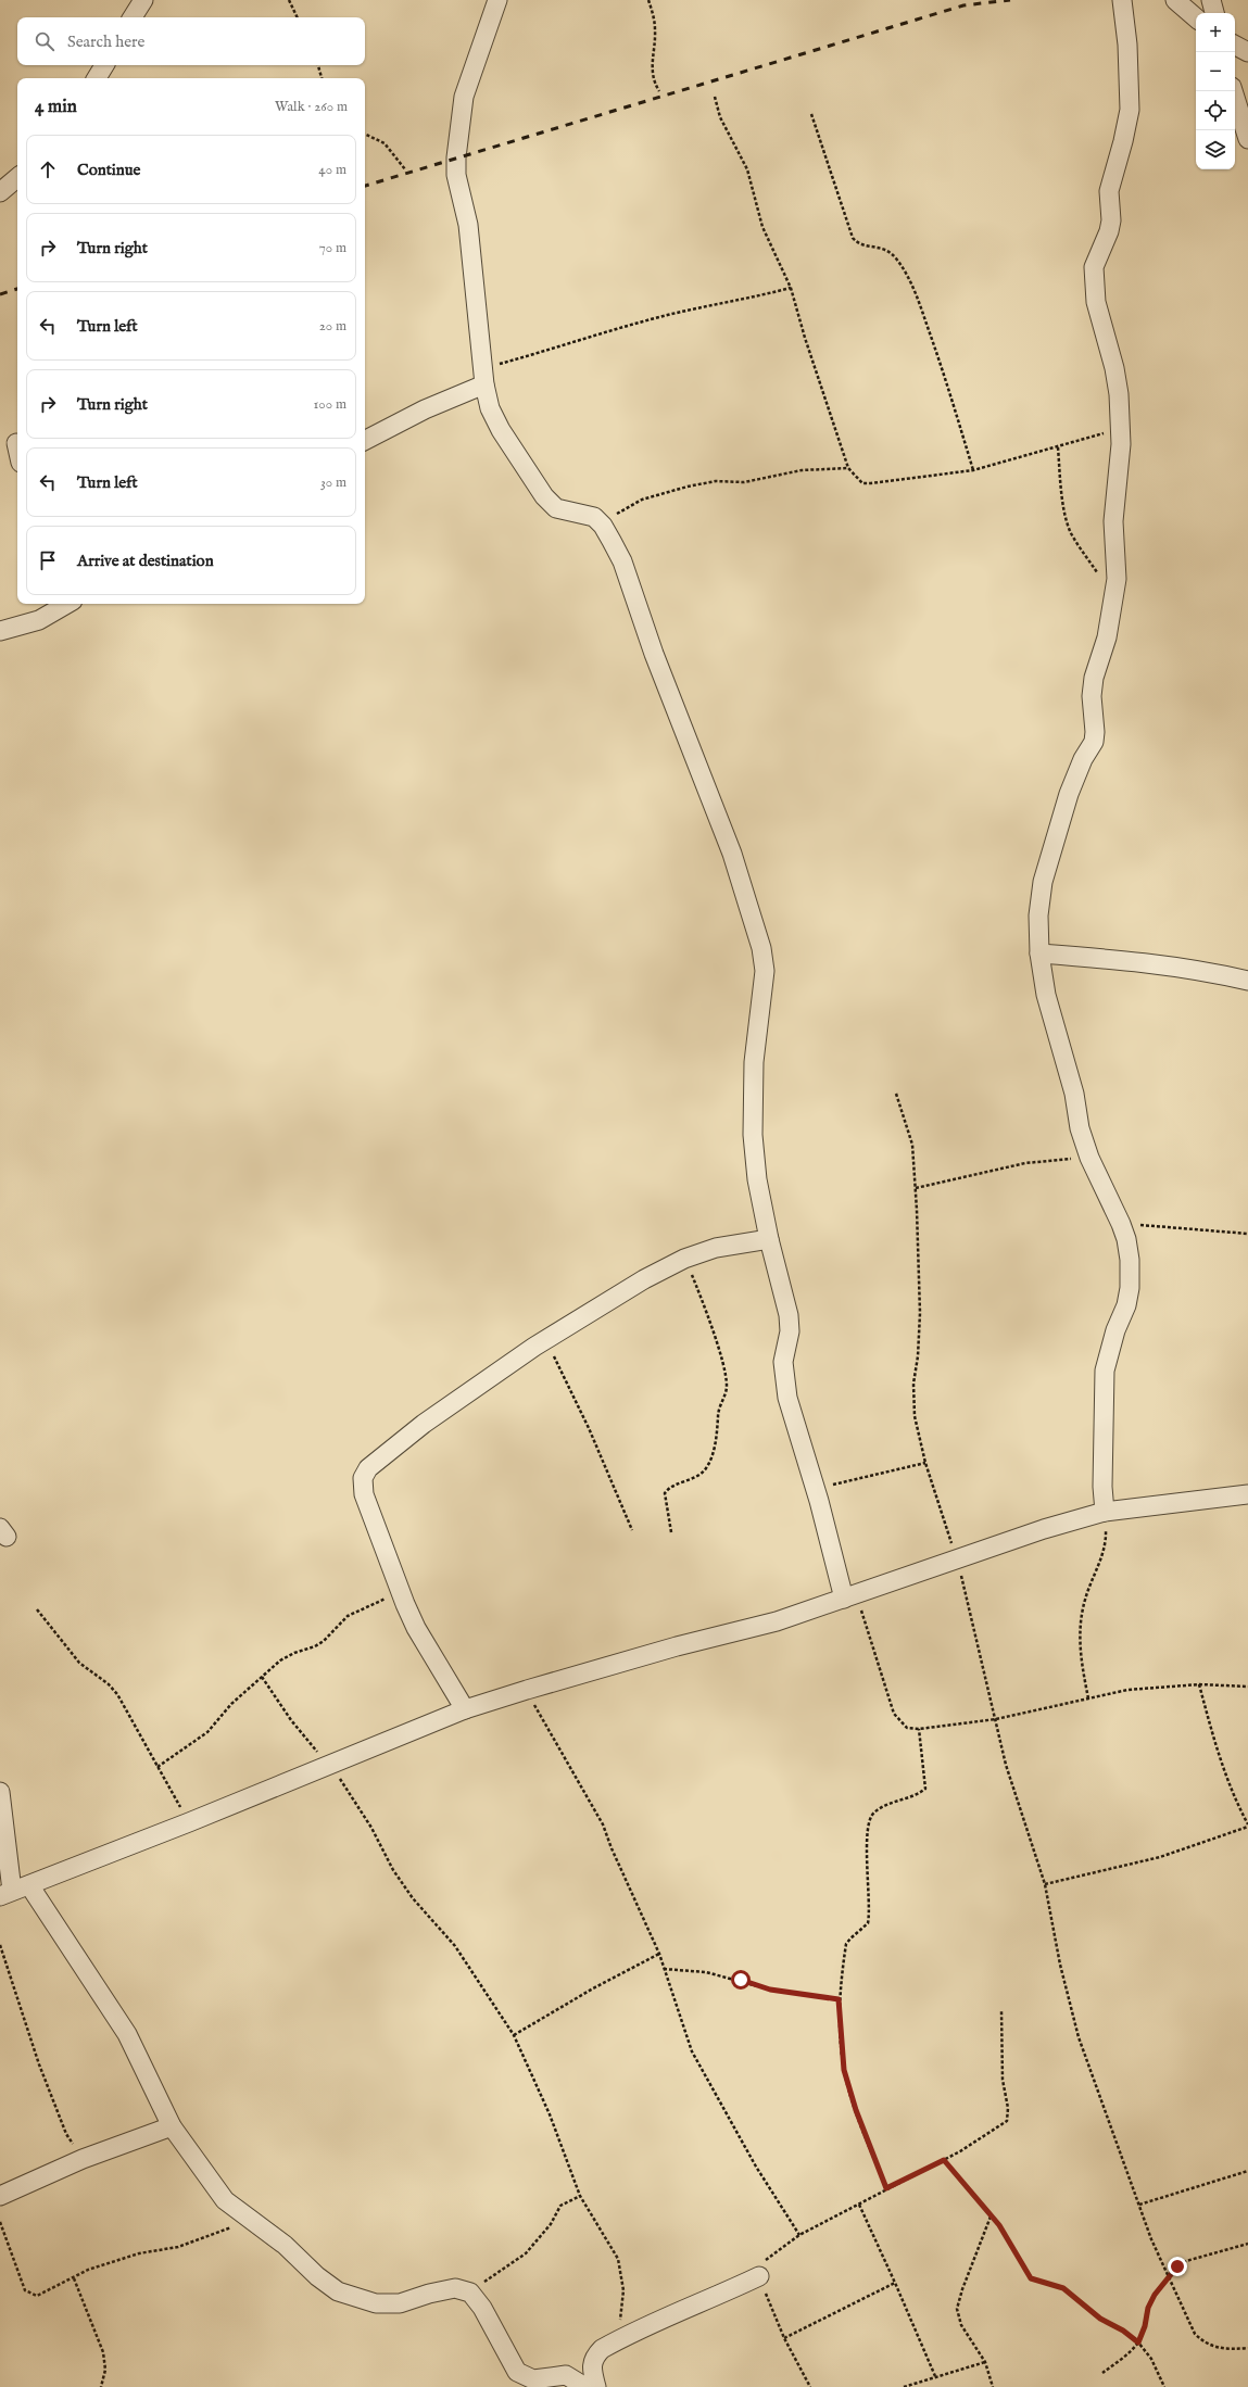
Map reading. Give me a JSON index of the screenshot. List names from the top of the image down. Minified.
{"page":{"map_buttons":["+","−"],"search":"Search here","heading":["4 min","Walk · 260 m"],"list":[["Continue","40 m"],["Turn right","70 m"],["Turn left","20 m"],["Turn right","100 m"],["Turn left","30 m"],"Arrive at destination"]}}
